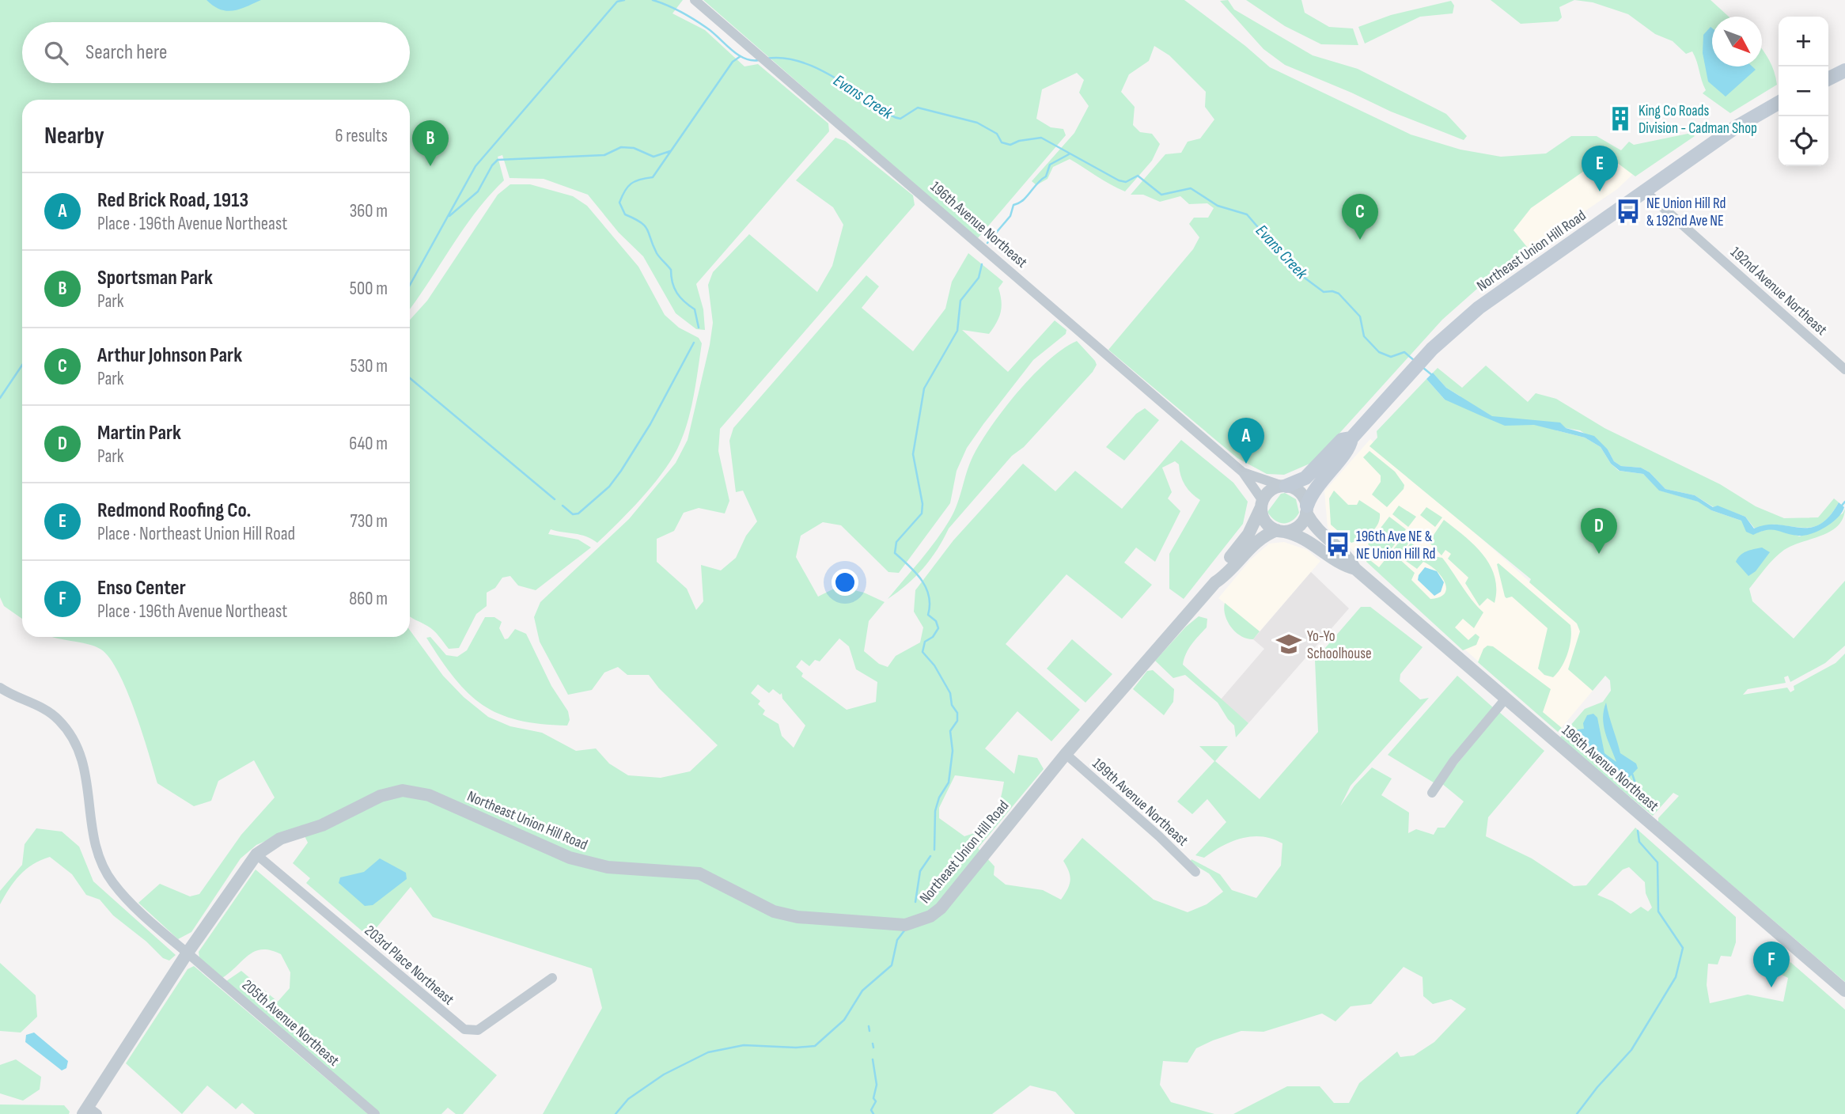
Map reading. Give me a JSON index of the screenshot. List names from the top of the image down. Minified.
{"streets":{"main road":["Northeast Union Hill Road"],"street":["196th Avenue Northeast","192nd Avenue Northeast","199th Avenue Northeast","203rd Place Northeast","205th Avenue Northeast"]},"crossings":[["196th Avenue Northeast","Northeast Union Hill Road"],["Northeast Union Hill Road","192nd Avenue Northeast"],["Northeast Union Hill Road","199th Avenue Northeast"],["Northeast Union Hill Road","203rd Place Northeast"],["Northeast Union Hill Road","205th Avenue Northeast"]],"water":["Evans Creek"],"places":{"building":["King Co Roads Division - Cadman Shop"],"bus stop":["NE Union Hill Rd & 192nd Ave NE","196th Ave NE & NE Union Hill Rd"],"school or university":["Yo-Yo Schoolhouse"]},"north":"bottom right","page":{"map_buttons":["+","−"],"search":"Search here","heading":["Nearby","6 results"],"pins":["B","E","C","A","D","F"],"list":[{"mark":"A","name":"Red Brick Road, 1913","note":"Place · 196th Avenue Northeast","value":"360 m"},{"mark":"B","name":"Sportsman Park","note":"Park","value":"500 m"},{"mark":"C","name":"Arthur Johnson Park","note":"Park","value":"530 m"},{"mark":"D","name":"Martin Park","note":"Park","value":"640 m"},{"mark":"E","name":"Redmond Roofing Co.","note":"Place · Northeast Union Hill Road","value":"730 m"},{"mark":"F","name":"Enso Center","note":"Place · 196th Avenue Northeast","value":"860 m"}]}}
